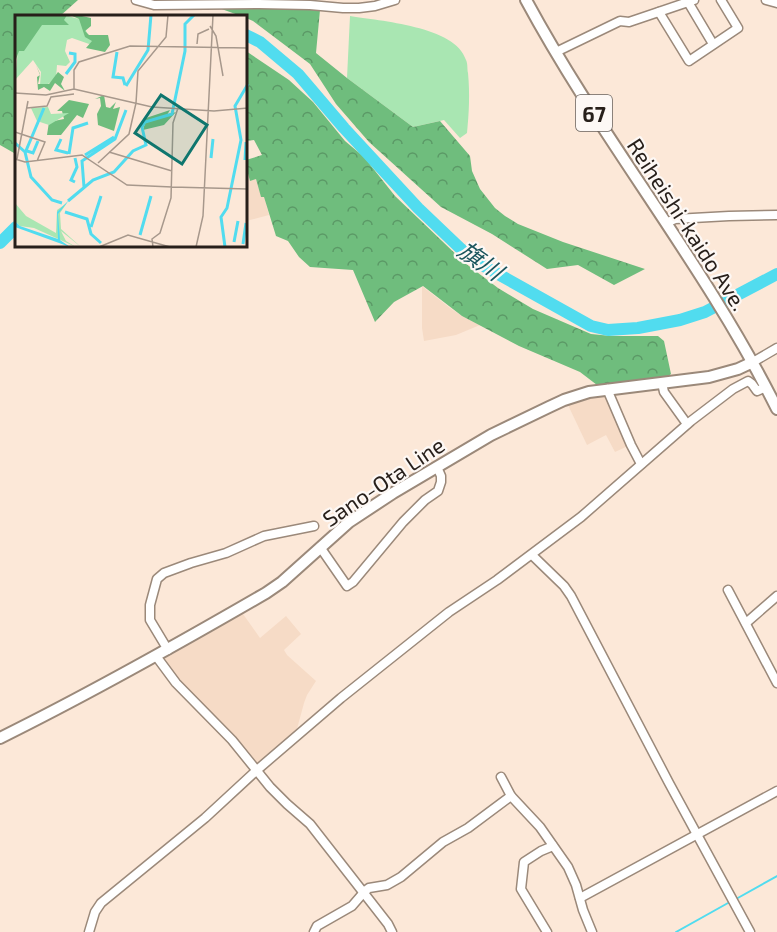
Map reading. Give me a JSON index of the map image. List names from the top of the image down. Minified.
{"streets":{"main road":["67","Reiheishi-kaido Ave.","Sano-Ota Line"]},"crossings":[["Reiheishi-kaido Ave.","Sano-Ota Line"]],"water":["旗川"]}
